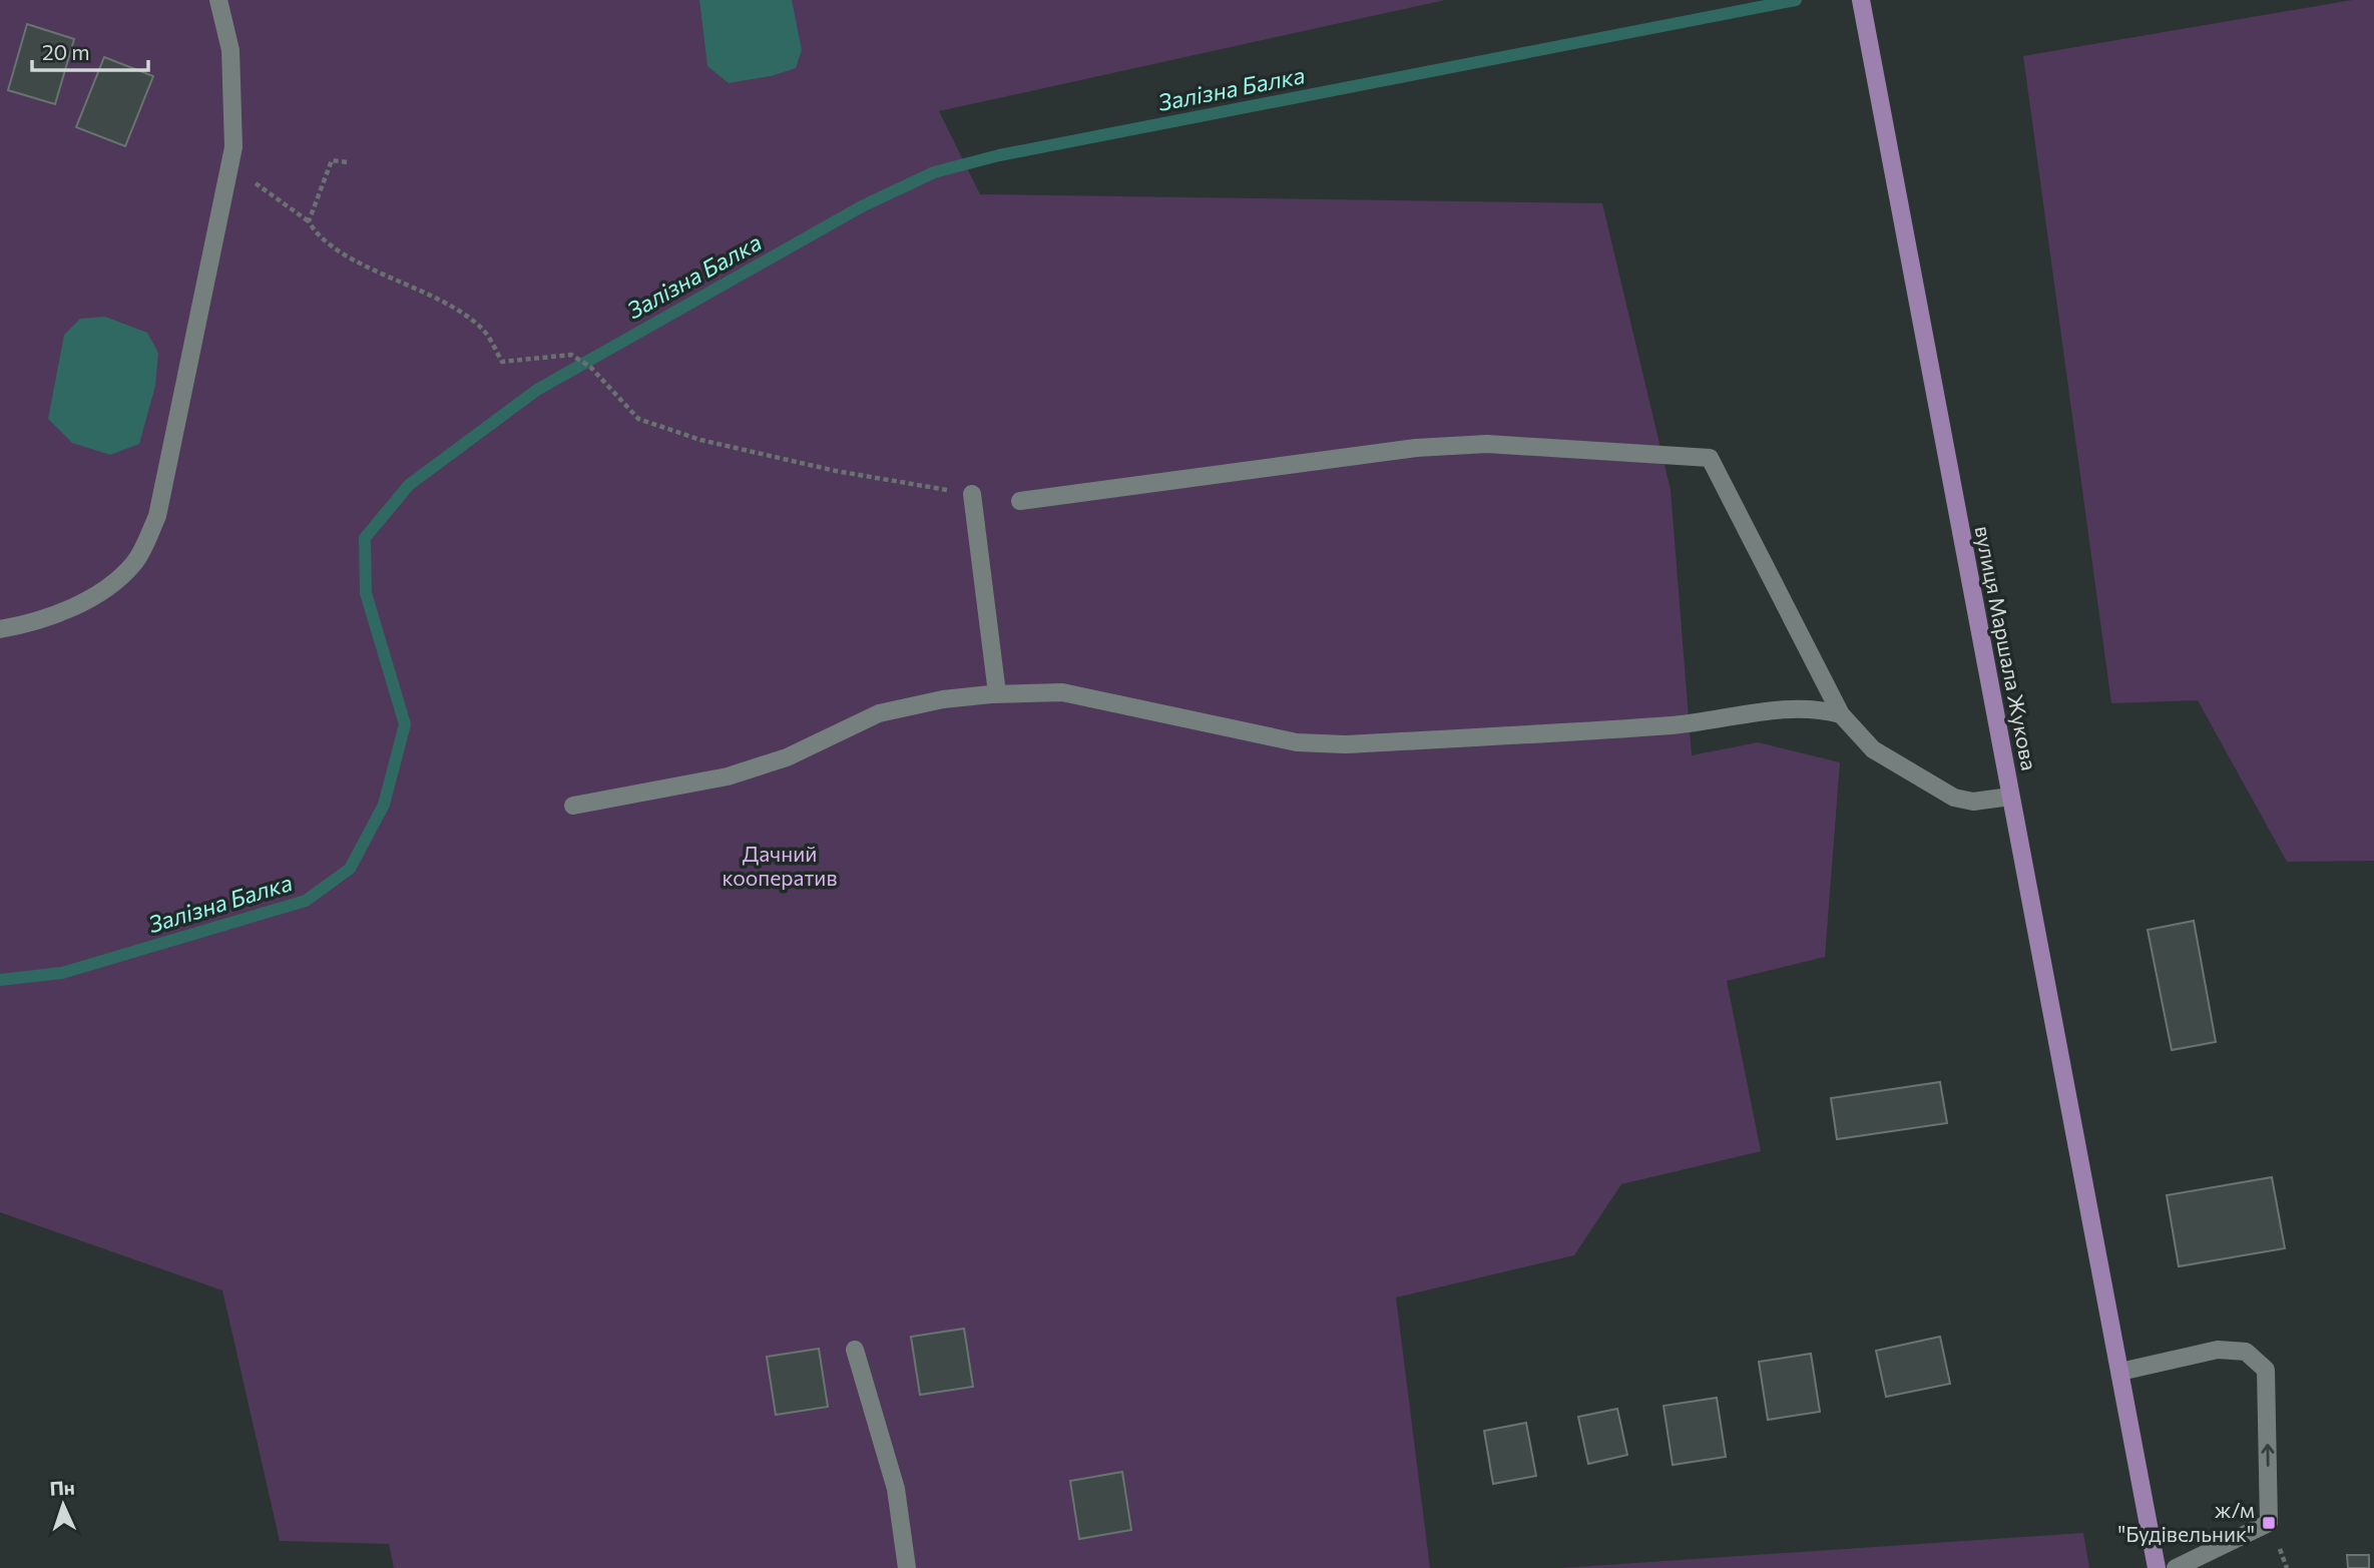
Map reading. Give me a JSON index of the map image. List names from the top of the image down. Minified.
{"streets":{"main road":["вулиця Маршала Жукова"]},"water":["Залізна Балка"],"parks":["Дачний кооператив"],"places":{"transit":["ж/м \"Будівельник\""]},"scale_bar":"20 m","north":"top"}
